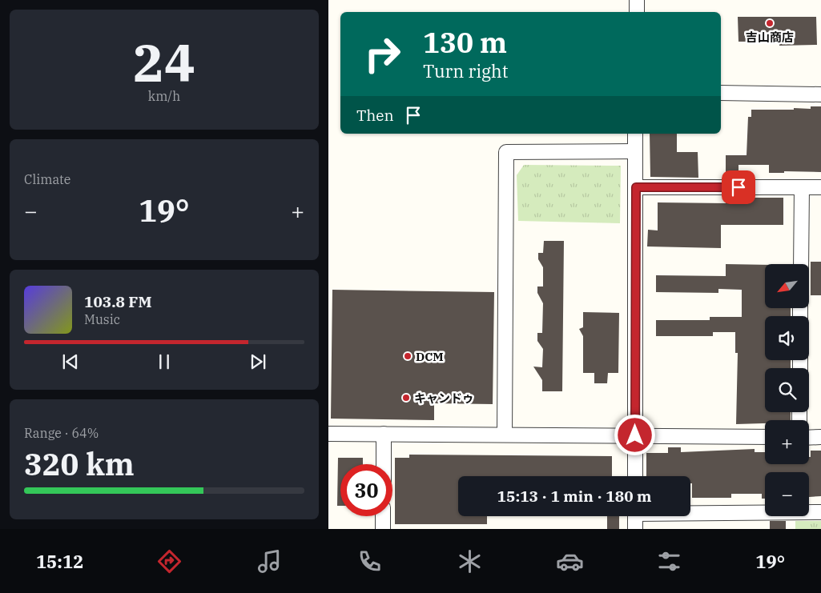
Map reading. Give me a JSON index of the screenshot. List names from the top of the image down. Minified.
{"places":["吉山商店","DCM","キャンドゥ"],"north":"bottom left","page":{"tile":[["24","km/h"],"Climate",["Range · 64%","320 km"]],"turn":["130 m","Turn right"],"then":"Then","heat":["−","19°","+"],"map_buttons":["+","−"],"song":["103.8 FM","Music"],"limit":"30","trip":"15:13 · 1 min · 180 m","tabs":["15:12","19°"]}}
